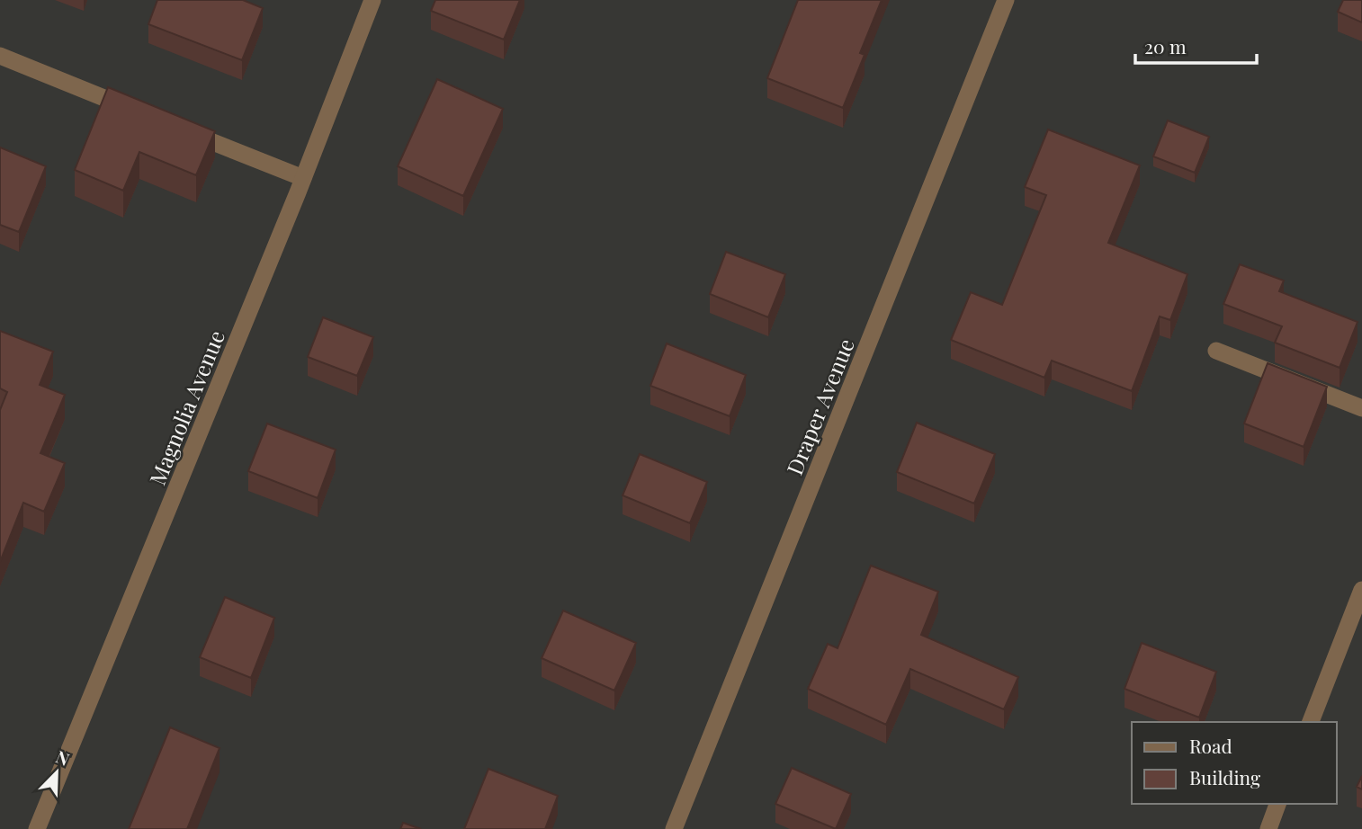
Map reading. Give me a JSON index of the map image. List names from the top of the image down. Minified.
{"streets":{"street":["Draper Avenue","Magnolia Avenue"]},"legend":["Road","Building"],"scale_bar":"20 m","north":"top right"}
